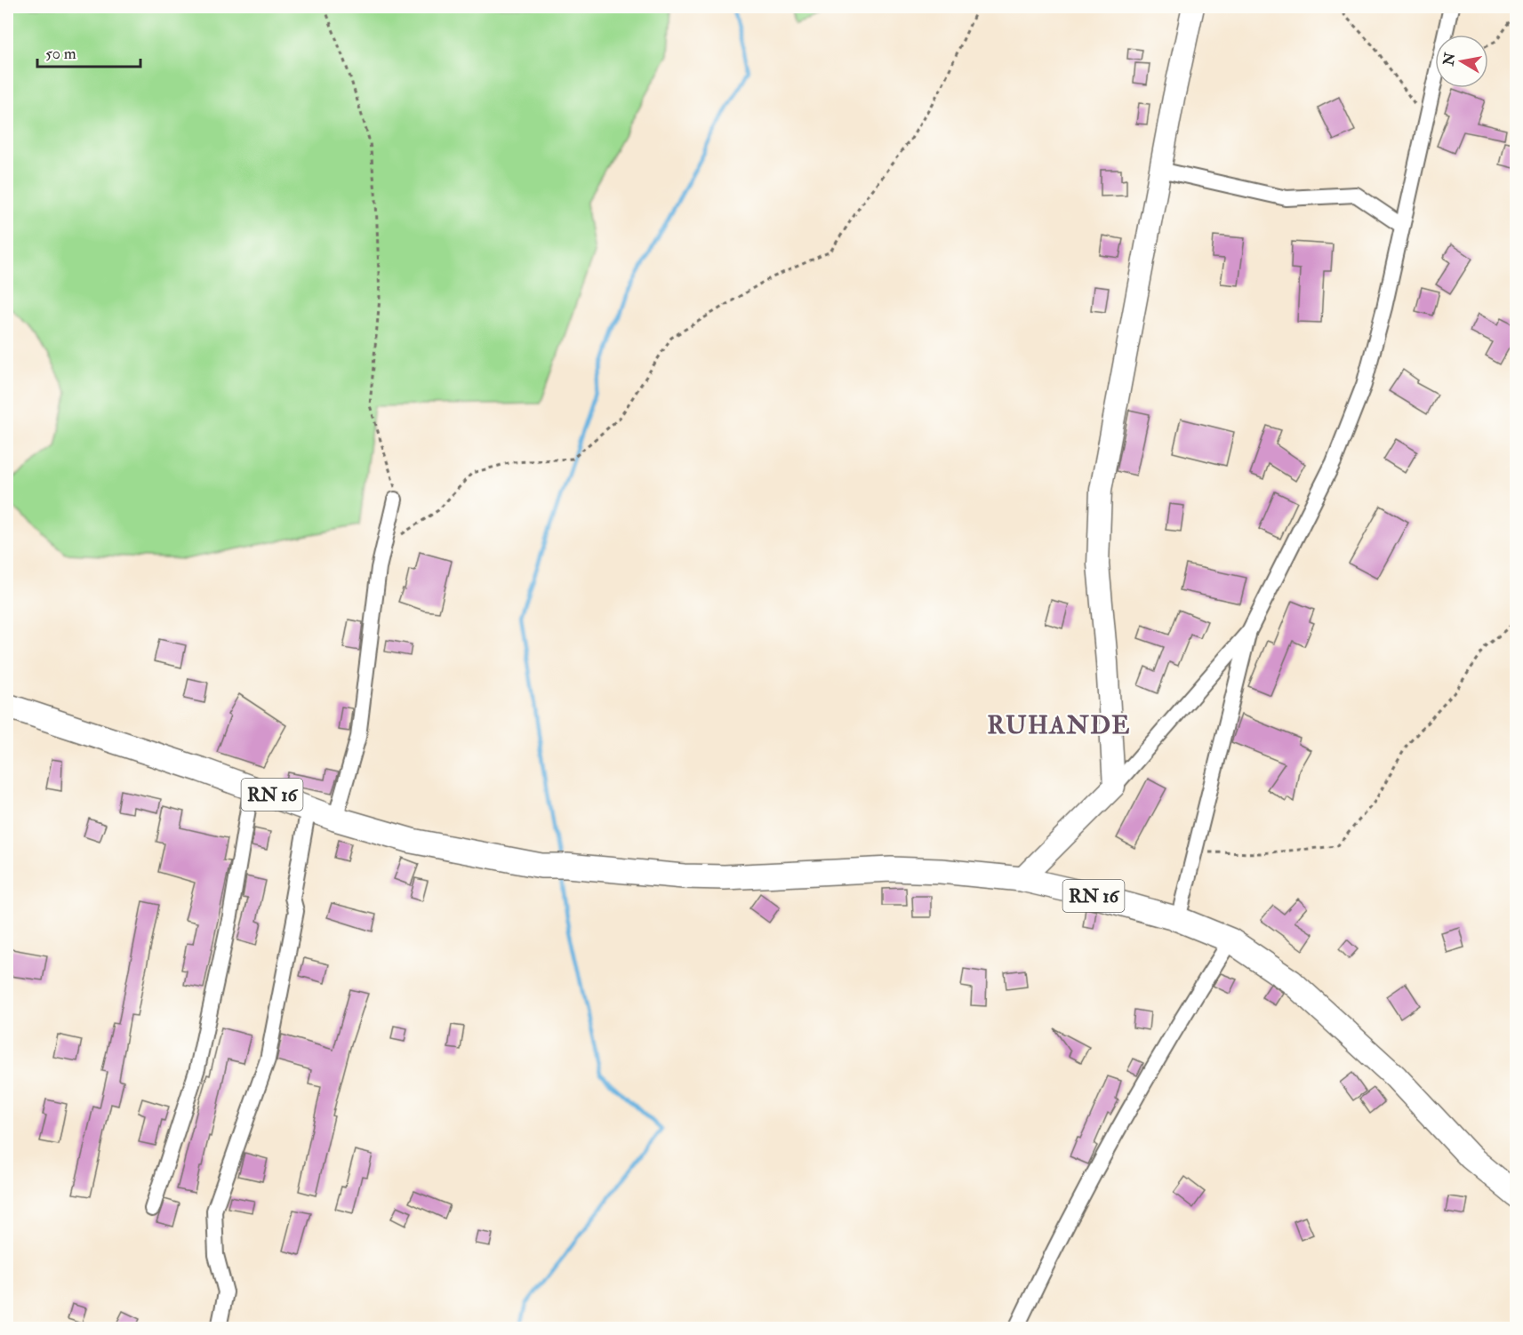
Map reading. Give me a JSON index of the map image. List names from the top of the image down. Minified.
{"streets":{"main road":["RN 16"]},"districts":["RUHANDE"],"scale_bar":"50 m","north":"left"}
